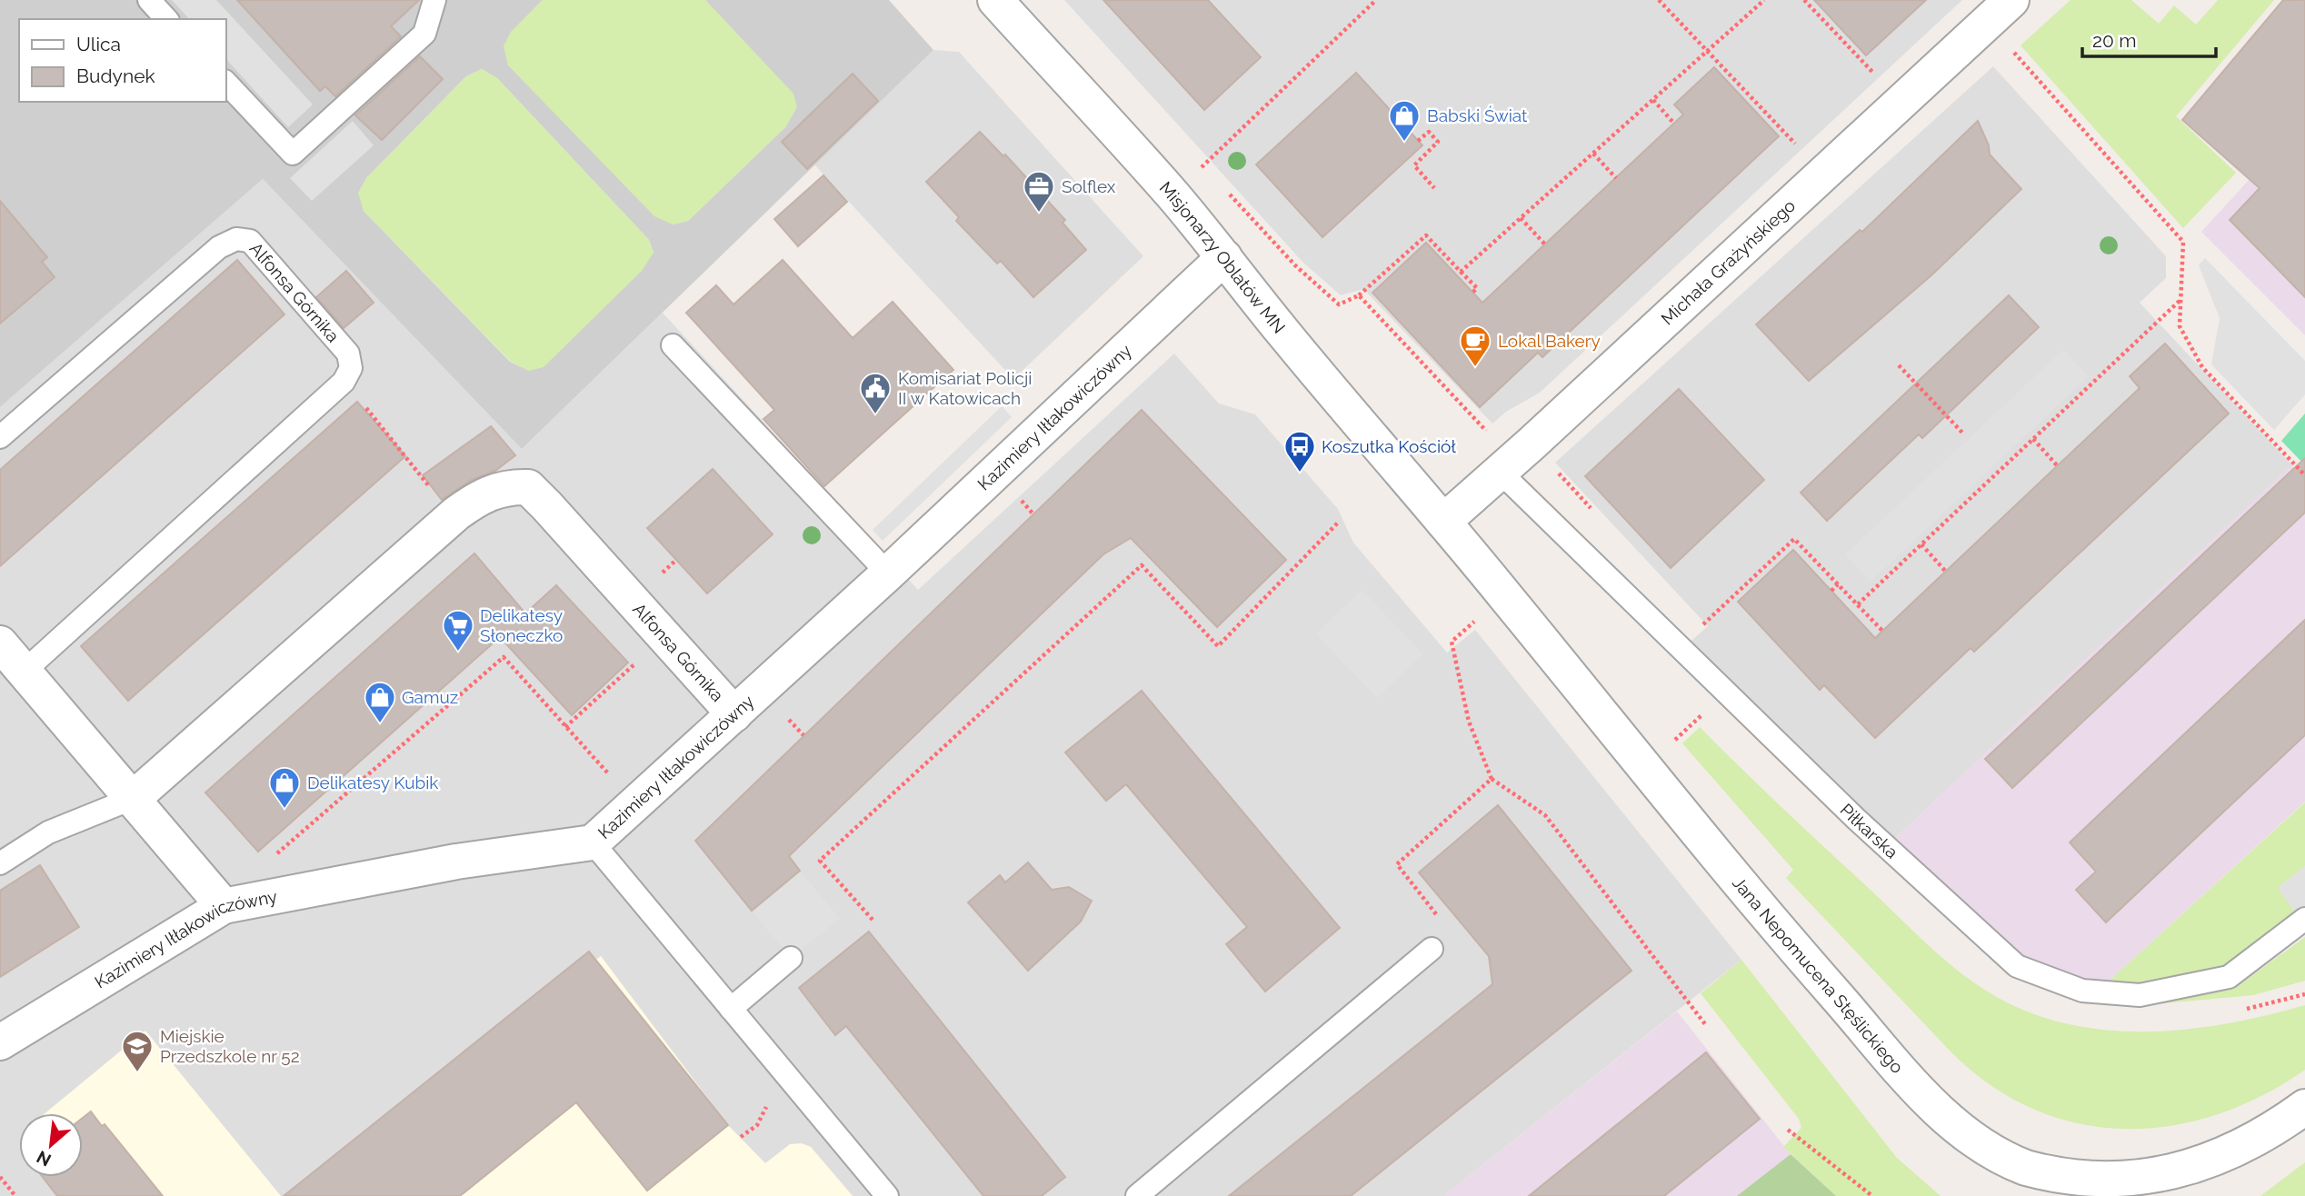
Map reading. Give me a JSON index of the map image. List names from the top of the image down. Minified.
{"streets":{"street":["Misjonarzy Oblatów MN","Michała Grażyńskiego","Alfonsa Górnika","Kazimiery Iłłakowiczówny","Jana Nepomucena Stęślickiego"],"lane":["Piłkarska"]},"crossings":[["Misjonarzy Oblatów MN","Michała Grażyńskiego"],["Misjonarzy Oblatów MN","Kazimiery Iłłakowiczówny"],["Misjonarzy Oblatów MN","Jana Nepomucena Stęślickiego"],["Michała Grażyńskiego","Piłkarska"],["Michała Grażyńskiego","Jana Nepomucena Stęślickiego"],["Alfonsa Górnika","Kazimiery Iłłakowiczówny"]],"places":{"shop":["Babski Świat","Gamuz","Delikatesy Kubik"],"office":["Solflex"],"cafe":["Lokal Bakery"],"public building":["Komisariat Policji II w Katowicach"],"bus stop":["Koszutka Kościół"],"supermarket":["Delikatesy Słoneczko"],"school or university":["Miejskie Przedszkole nr 52"]},"legend":["Ulica","Budynek"],"scale_bar":"20 m","north":"bottom left"}
